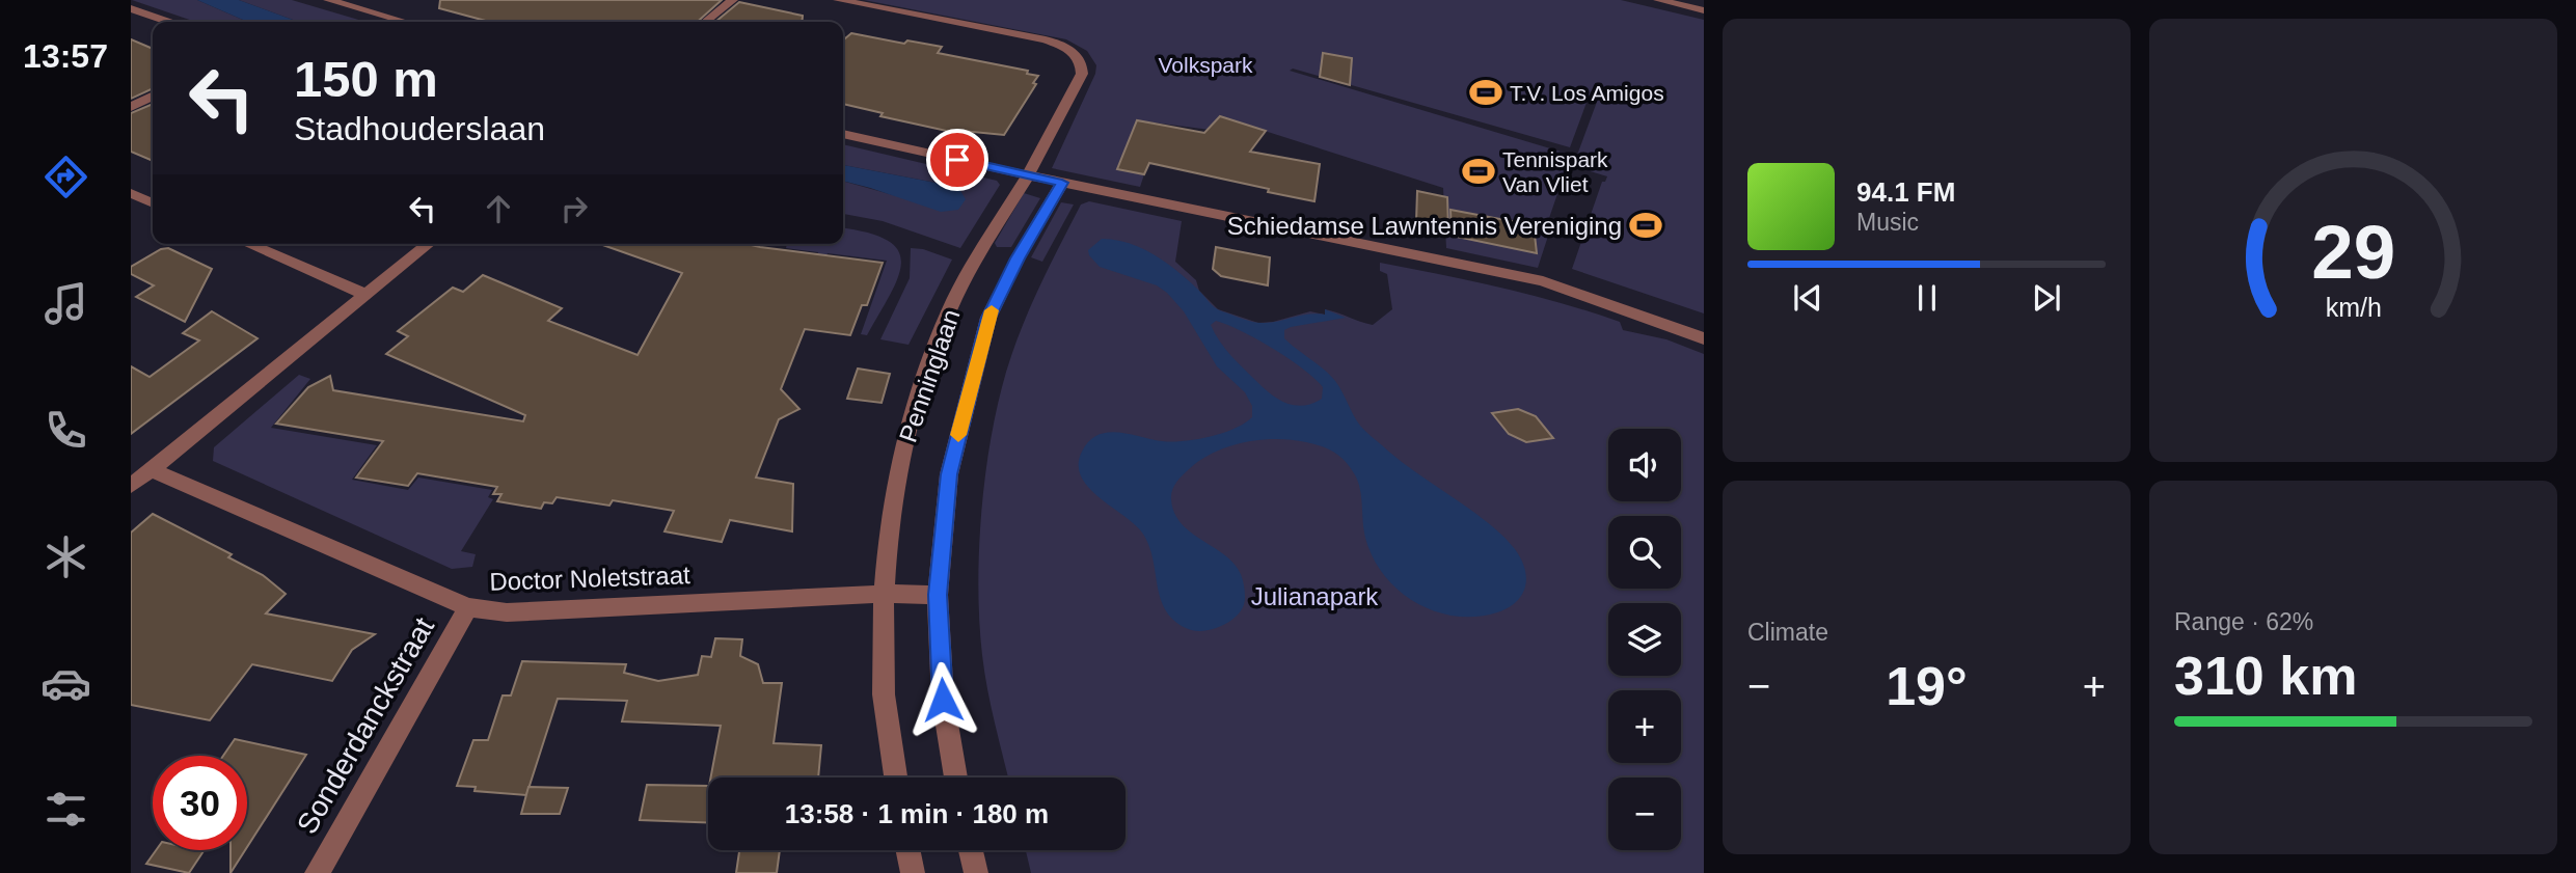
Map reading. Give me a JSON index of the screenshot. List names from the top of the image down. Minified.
{"streets":{"street":["Penninglaan","Doctor Noletstraat","Sonderdanckstraat"]},"crossings":[["Penninglaan","Doctor Noletstraat"],["Doctor Noletstraat","Sonderdanckstraat"]],"parks":["Volkspark","Julianapark"],"places":{"sports":["T.V. Los Amigos","Tennispark Van Vliet","Schiedamse Lawntennis Vereniging"]},"page":{"tabs":"13:57","turn":["150 m","Stadhouderslaan"],"song":["94.1 FM","Music"],"map_buttons":["+","−"],"tile":["Climate",["Range · 62%","310 km"]],"heat":["−","19°","+"],"limit":"30","trip":"13:58 · 1 min · 180 m","gauge":["29","km/h"]}}
